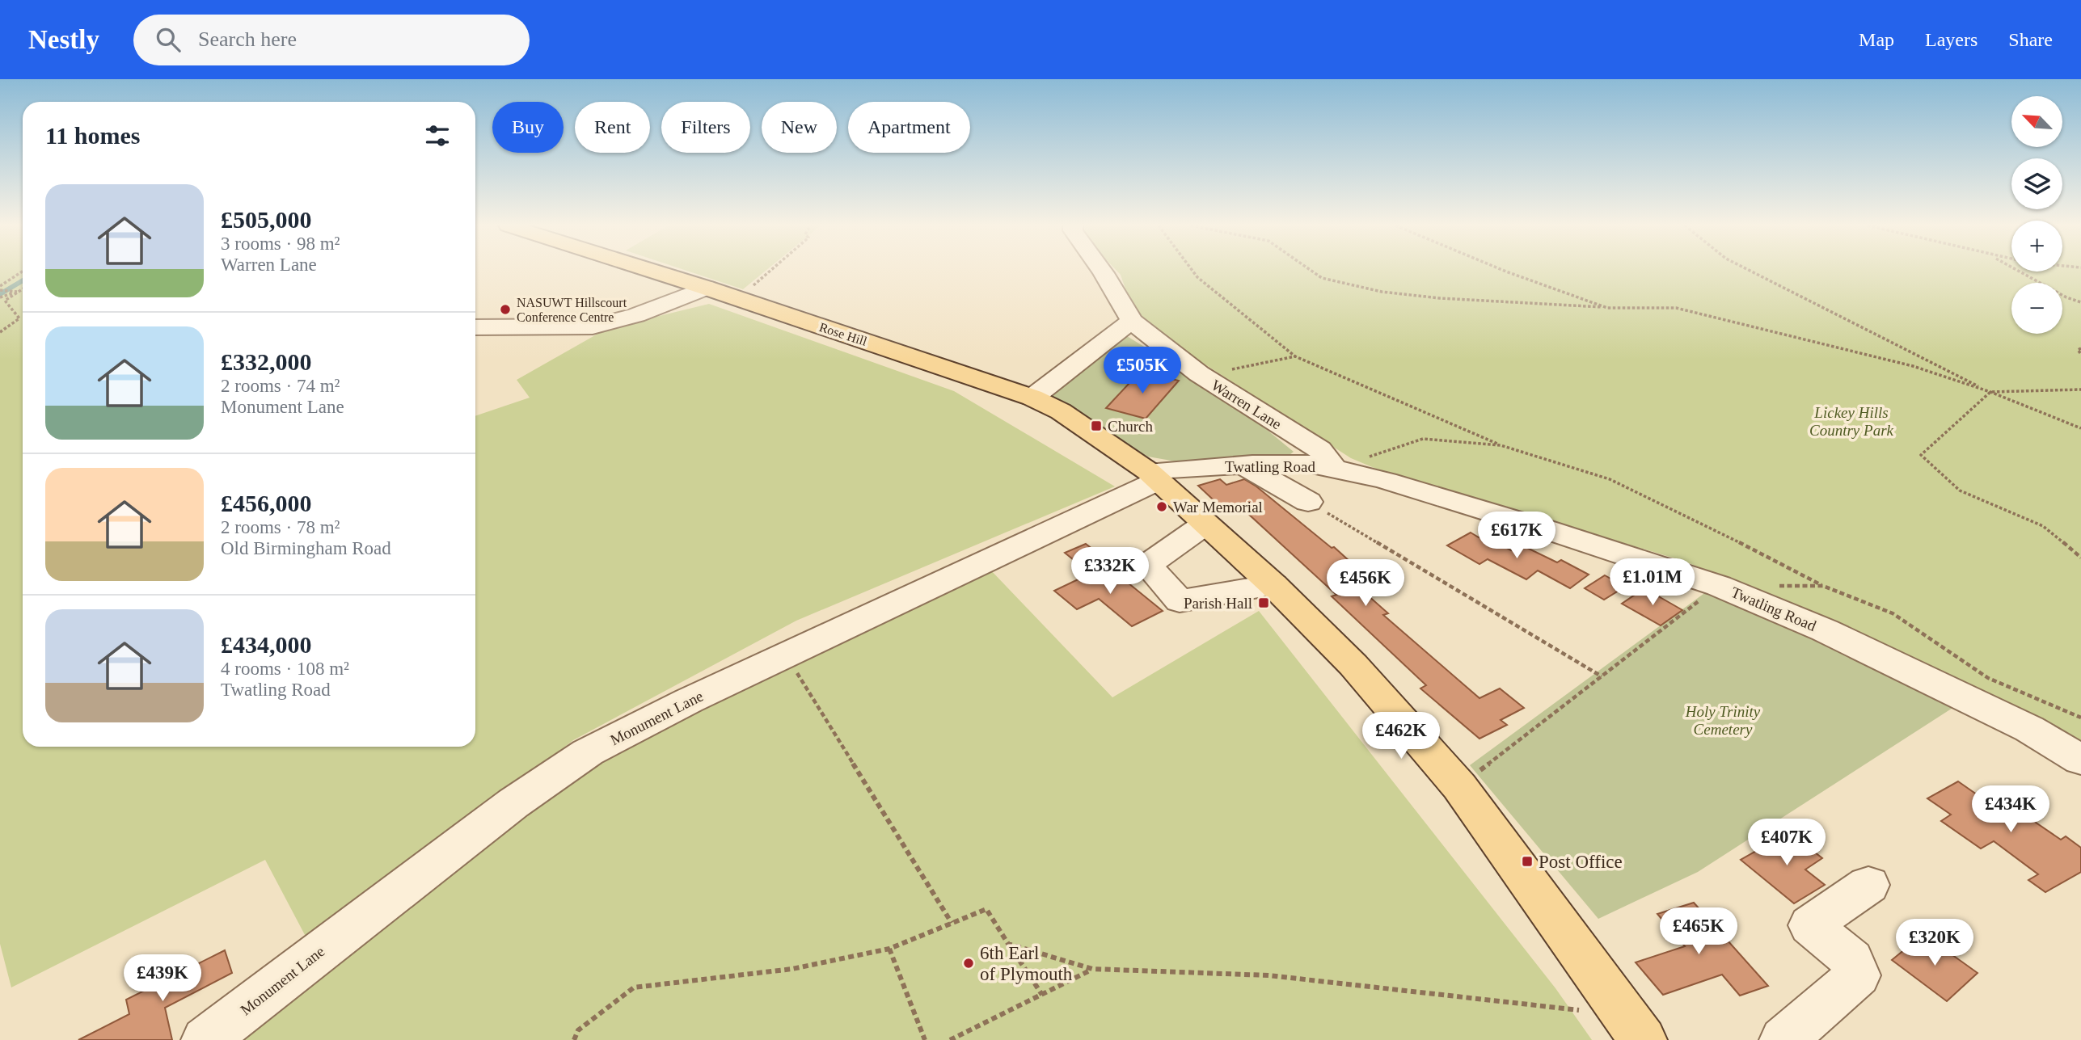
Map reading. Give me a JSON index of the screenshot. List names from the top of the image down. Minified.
{"streets":{"main road":["Rose Hill"],"street":["Warren Lane","Twatling Road","Monument Lane"]},"crossings":[["Rose Hill","Twatling Road"],["Rose Hill","Monument Lane"],["Warren Lane","Twatling Road"],["Twatling Road","Monument Lane"]],"parks":["Lickey Hills Country Park","Holy Trinity Cemetery"],"places":{"other":["NASUWT Hillscourt Conference Centre","War Memorial","6th Earl of Plymouth"],"transit":["Church","Parish Hall","Post Office"]},"north":"top left","page":{"header":"Nestly","search":"Search here","nav":["Map","Layers","Share"],"map_buttons":["+","−"],"chip":["Buy","Rent","Filters","New","Apartment"],"heading":"11 homes","list":[{"name":"£505,000","note":"3 rooms · 98 m² · Warren Lane"},{"name":"£332,000","note":"2 rooms · 74 m² · Monument Lane"},{"name":"£456,000","note":"2 rooms · 78 m² · Old Birmingham Road"},{"name":"£434,000","note":"4 rooms · 108 m² · Twatling Road"}],"price":["£505K","£617K","£332K","£1.01M","£456K","£462K","£434K","£407K","£465K","£320K","£439K"]}}
